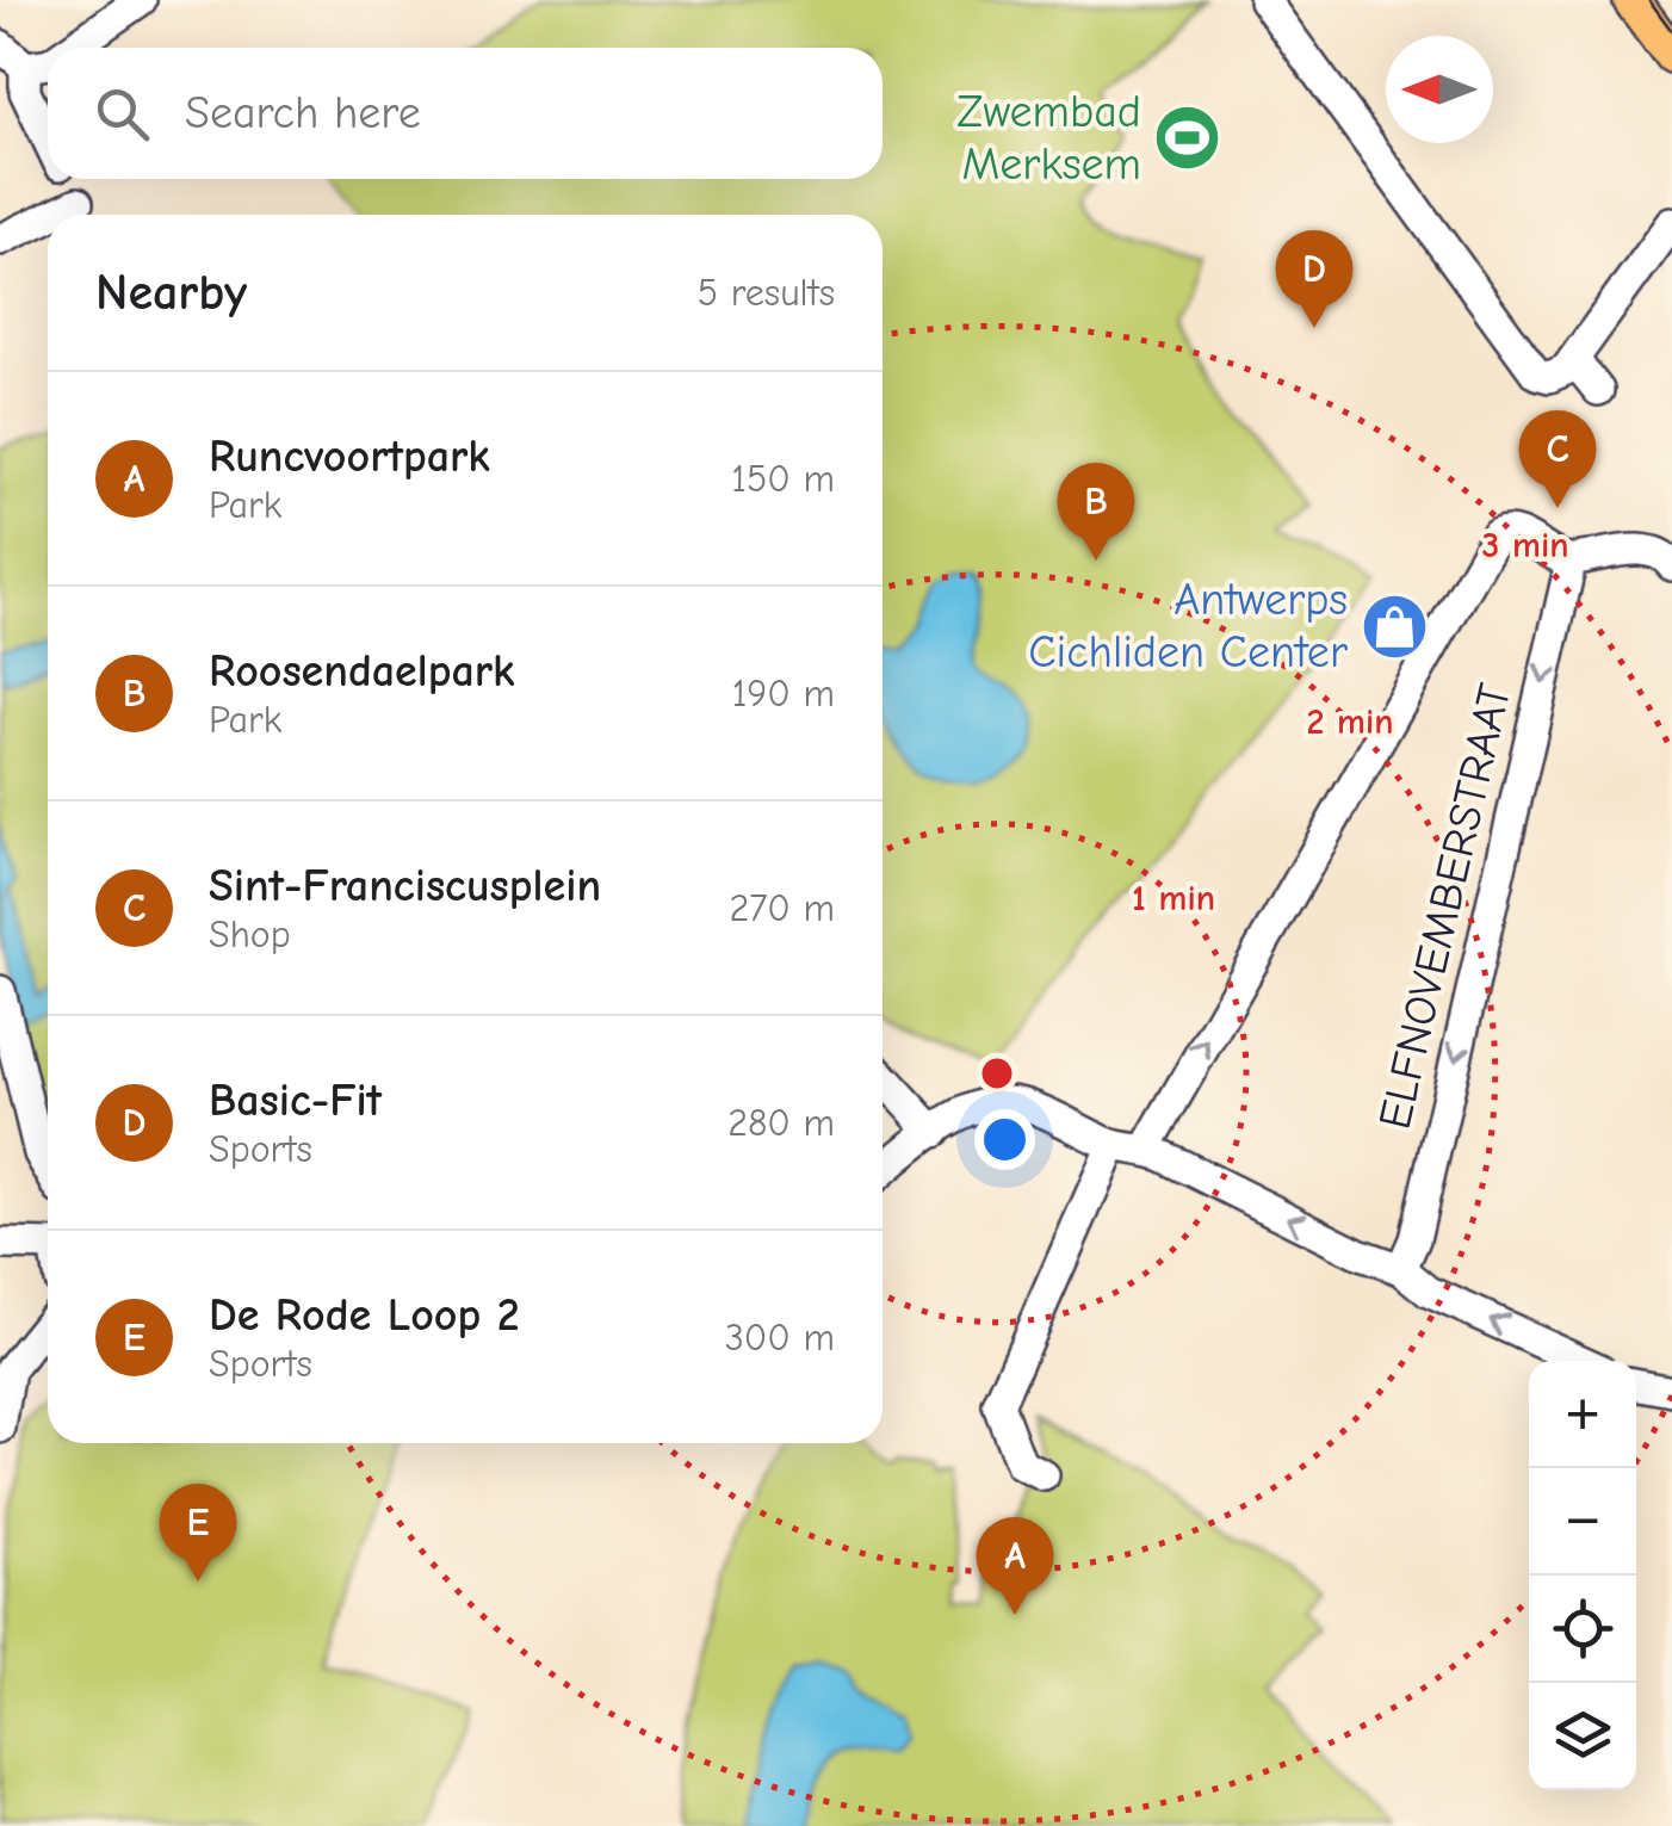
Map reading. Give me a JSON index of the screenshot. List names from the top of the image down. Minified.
{"streets":{"street":["ELFNOVEMBERSTRAAT"]},"one_way":["ELFNOVEMBERSTRAAT"],"places":{"sports":["Zwembad Merksem"],"shop":["Antwerps Cichliden Center"]},"north":"left","page":{"search":"Search here","heading":["Nearby","5 results"],"pins":["D","C","B","E","A"],"list":[{"mark":"A","name":"Runcvoortpark","note":"Park","value":"150 m"},{"mark":"B","name":"Roosendaelpark","note":"Park","value":"190 m"},{"mark":"C","name":"Sint-Franciscusplein","note":"Shop","value":"270 m"},{"mark":"D","name":"Basic-Fit","note":"Sports","value":"280 m"},{"mark":"E","name":"De Rode Loop 2","note":"Sports","value":"300 m"}],"map_buttons":["+","−"]},"rings":["3 min","2 min","1 min"]}
